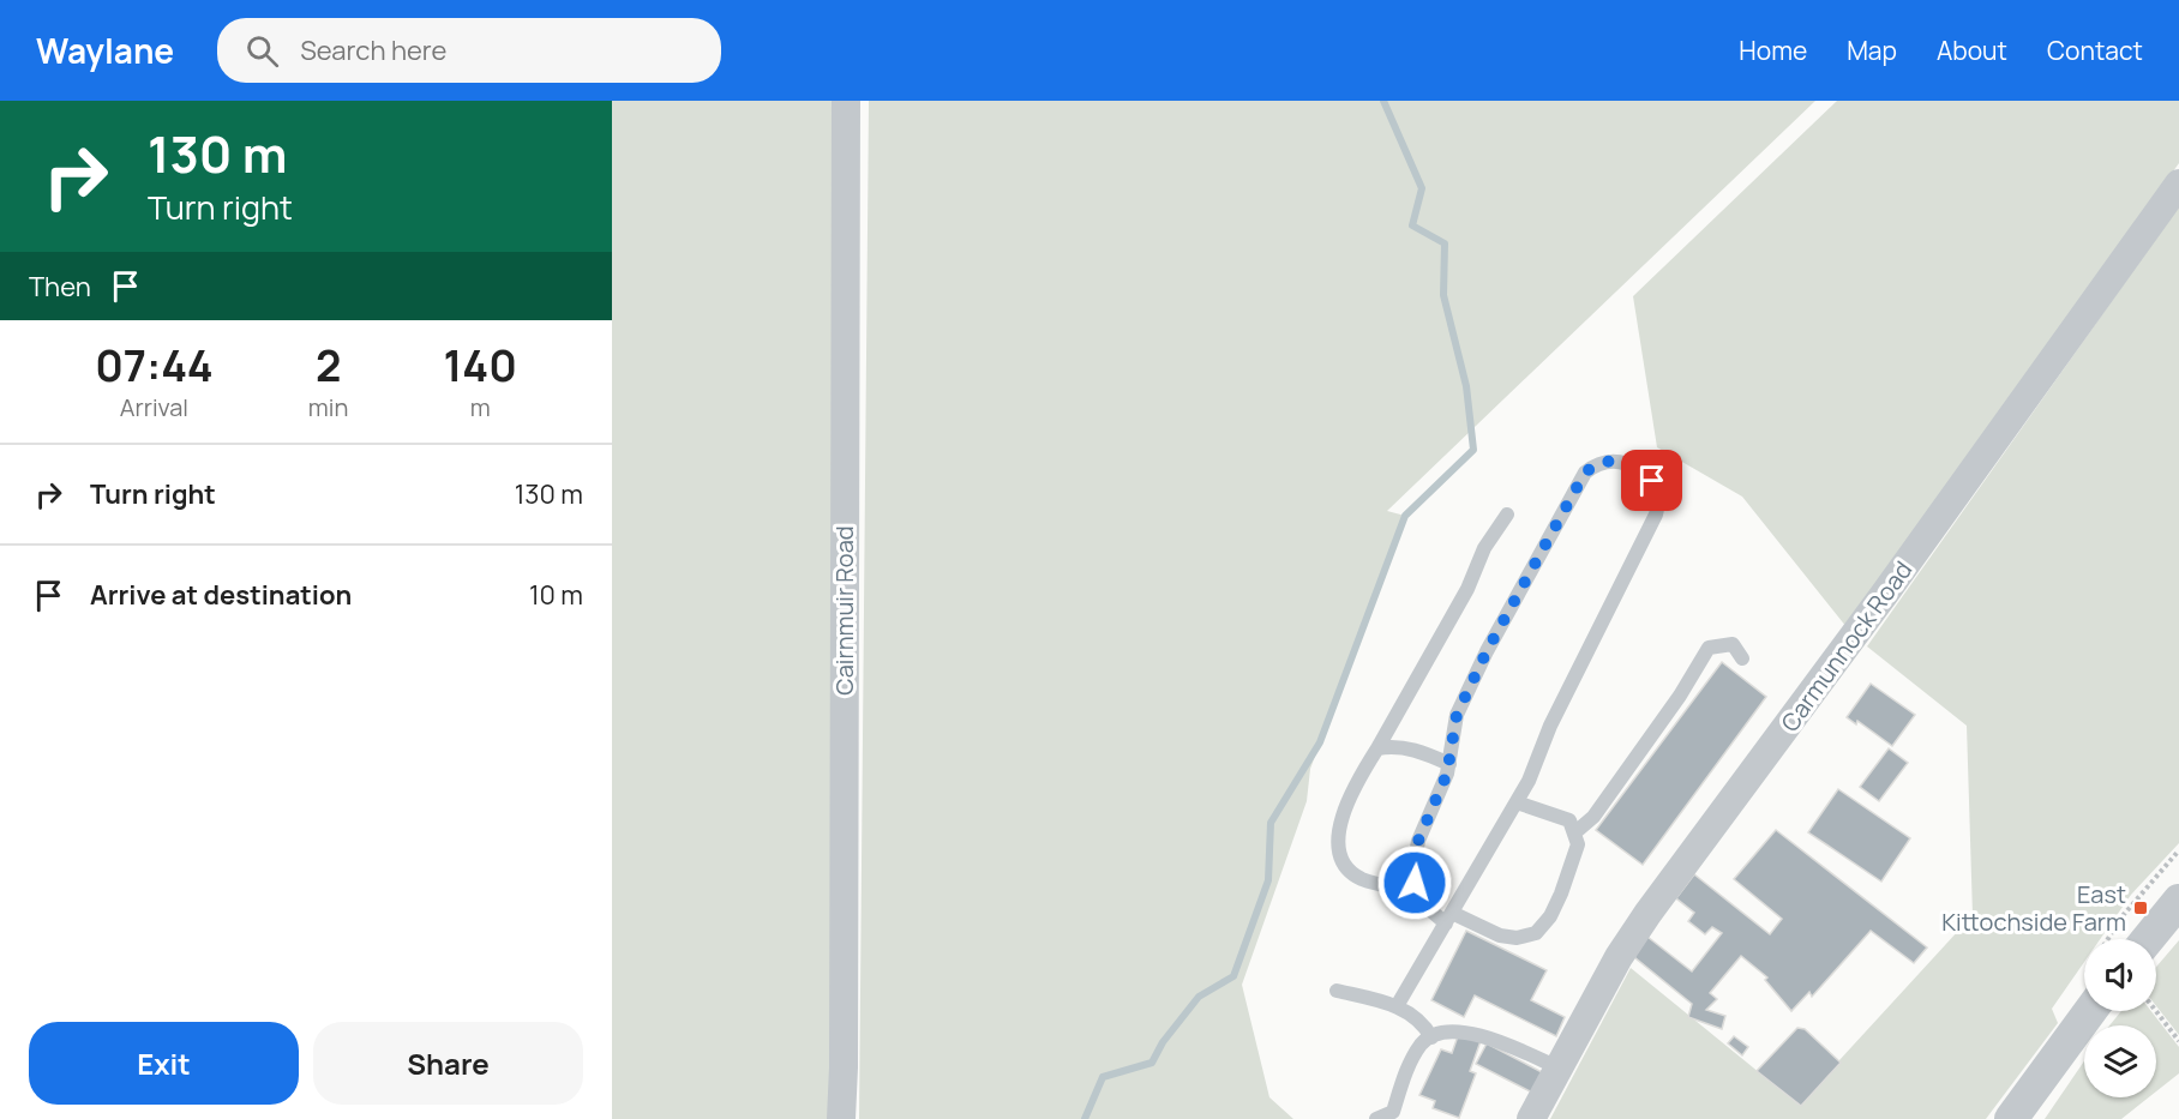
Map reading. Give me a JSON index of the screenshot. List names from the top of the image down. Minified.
{"streets":{"street":["Cairnmuir Road","Carmunnock Road"]},"places":{"transit":["East Kittochside Farm"]},"page":{"header":"Waylane","search":"Search here","nav":["Home","Map","About","Contact"],"turn":["130 m","Turn right"],"then":"Then","eta":["07:44","Arrival","2","min","140","m"],"list":[{"name":"Turn right","value":"130 m"},{"name":"Arrive at destination","value":"10 m"}],"buttons":["Exit","Share"]}}
